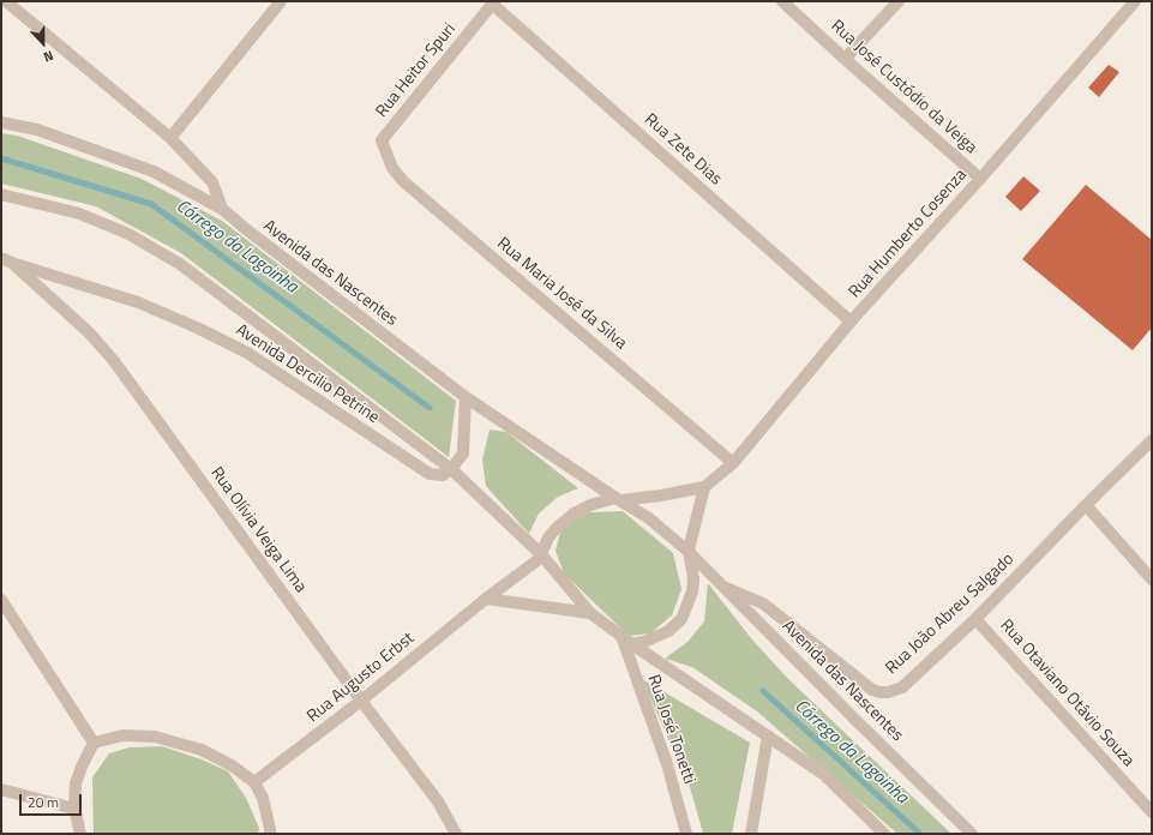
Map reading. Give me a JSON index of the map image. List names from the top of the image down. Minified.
{"streets":{"street":["Rua Heitor Spuri","Rua José Custódio da Veiga","Rua Zete Dias","Rua Humberto Cosenza","Avenida das Nascentes","Rua Maria José da Silva","Avenida Dercilio Petrine","Rua Olívia Veiga Lima","Rua João Abreu Salgado","Rua Augusto Erbst","Rua Otaviano Otávio Souza","Rua José Tonetti"]},"crossings":[["Rua Heitor Spuri","Rua Zete Dias"],["Rua Heitor Spuri","Rua Maria José da Silva"],["Rua José Custódio da Veiga","Rua Humberto Cosenza"],["Rua Zete Dias","Rua Humberto Cosenza"],["Rua Humberto Cosenza","Avenida das Nascentes"],["Rua Humberto Cosenza","Rua Maria José da Silva"],["Rua Humberto Cosenza","Rua Augusto Erbst"],["Rua Humberto Cosenza","Rua José Tonetti"],["Avenida das Nascentes","Rua João Abreu Salgado"],["Avenida das Nascentes","Rua Augusto Erbst"],["Avenida das Nascentes","Rua José Tonetti"],["Avenida Dercilio Petrine","Rua Olívia Veiga Lima"],["Rua Olívia Veiga Lima","Rua Augusto Erbst"],["Rua João Abreu Salgado","Rua Otaviano Otávio Souza"],["Rua Augusto Erbst","Rua José Tonetti"]],"water":["Córrego da Lagoinha"],"scale_bar":"20 m","north":"bottom"}
